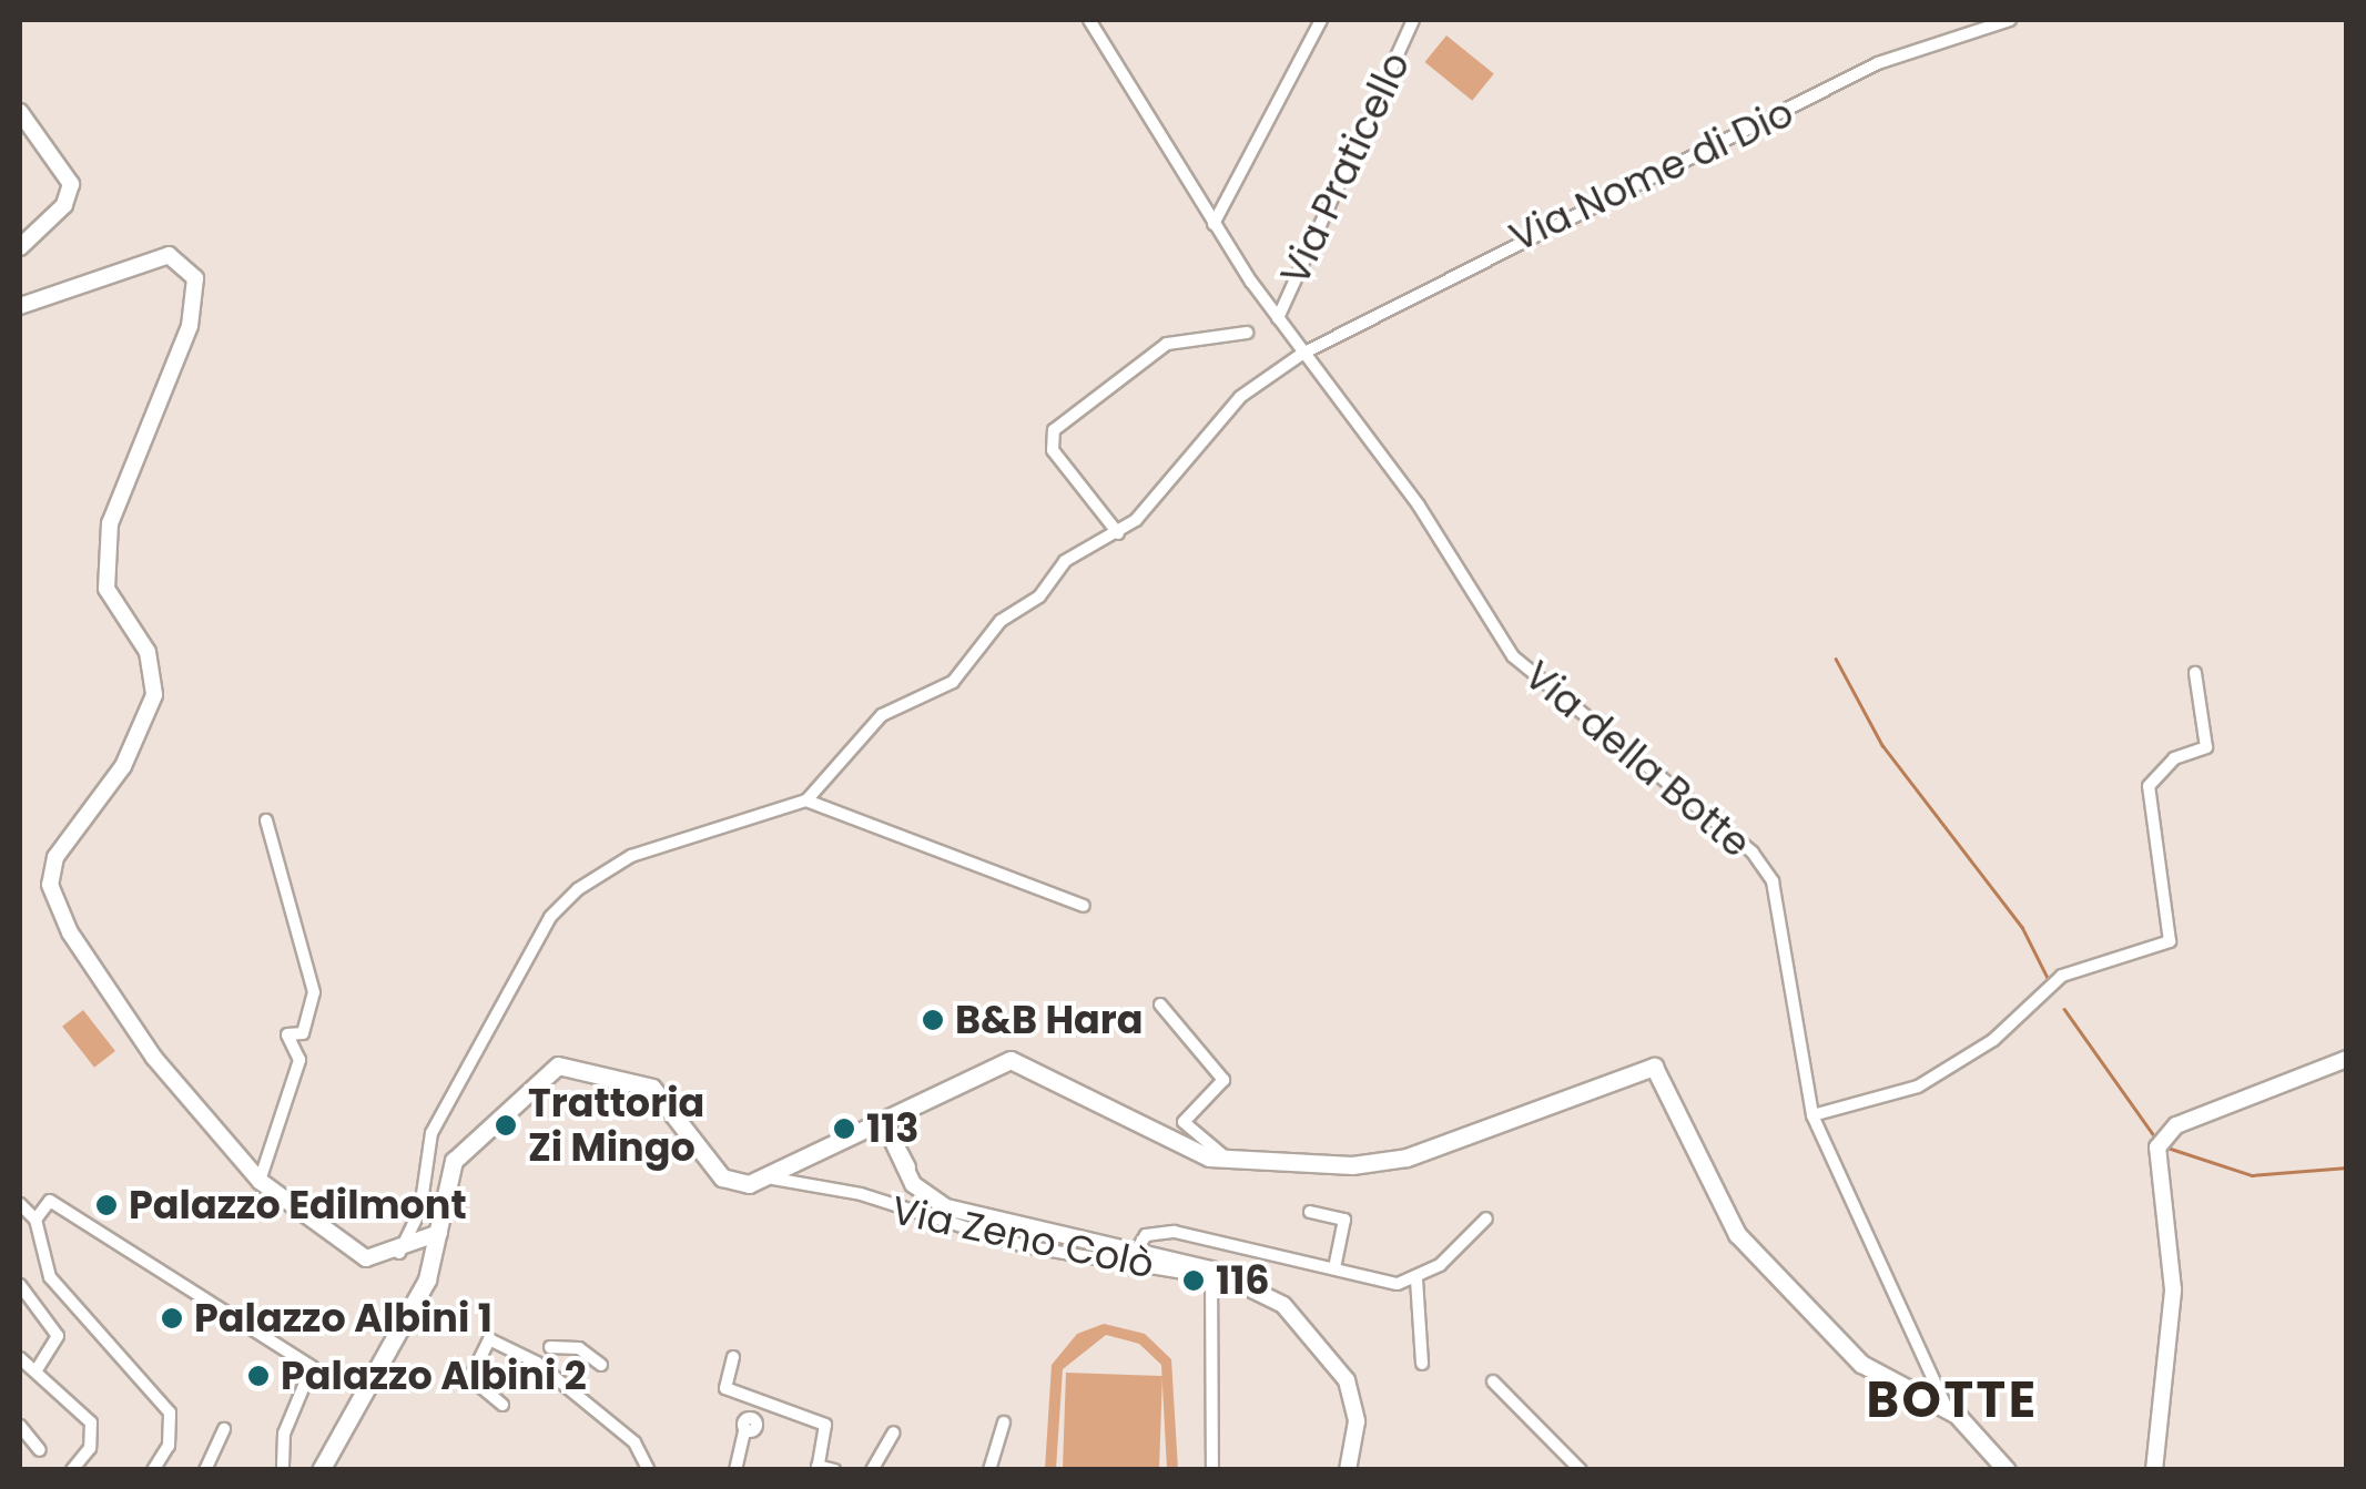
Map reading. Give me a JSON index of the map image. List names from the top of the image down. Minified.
{"streets":{"street":["Via Praticello","Via Nome di Dio","Via della Botte","Via Zeno Colò"]},"crossings":[["Via Praticello","Via della Botte"],["Via Nome di Dio","Via della Botte"]],"districts":["BOTTE"],"places":["B&B Hara","Trattoria Zi Mingo","113","Palazzo Edilmont","116","Palazzo Albini 1","Palazzo Albini 2"]}
